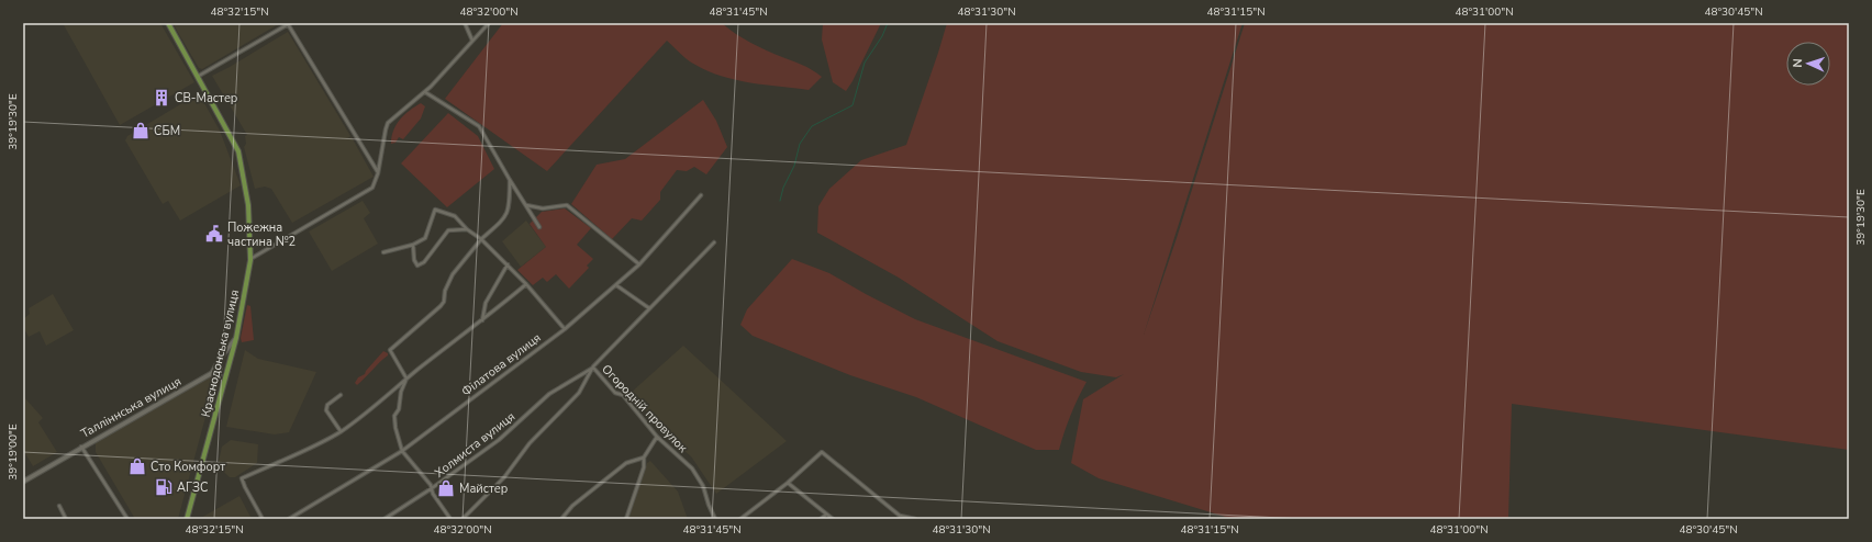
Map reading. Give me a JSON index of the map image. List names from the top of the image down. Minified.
{"streets":{"main road":["Краснодонська вулиця"],"street":["Філатова вулиця","Талліннська вулиця","Огородній провулок","Холмиста вулиця"]},"crossings":[["Краснодонська вулиця","Талліннська вулиця"],["Огородній провулок","Холмиста вулиця"]],"places":{"building":["СВ-Мастер"],"shop":["СБМ","Сто Комфорт","Майстер"],"public building":["Пожежна частина №2"],"fuel station":["АГЗС"]},"north":"left","coordinates":["48°32'15\"N","48°32'00\"N","48°31'45\"N","48°31'30\"N","48°31'15\"N","48°31'00\"N","48°30'45\"N","39°19'30\"E","39°19'00\"E"]}
